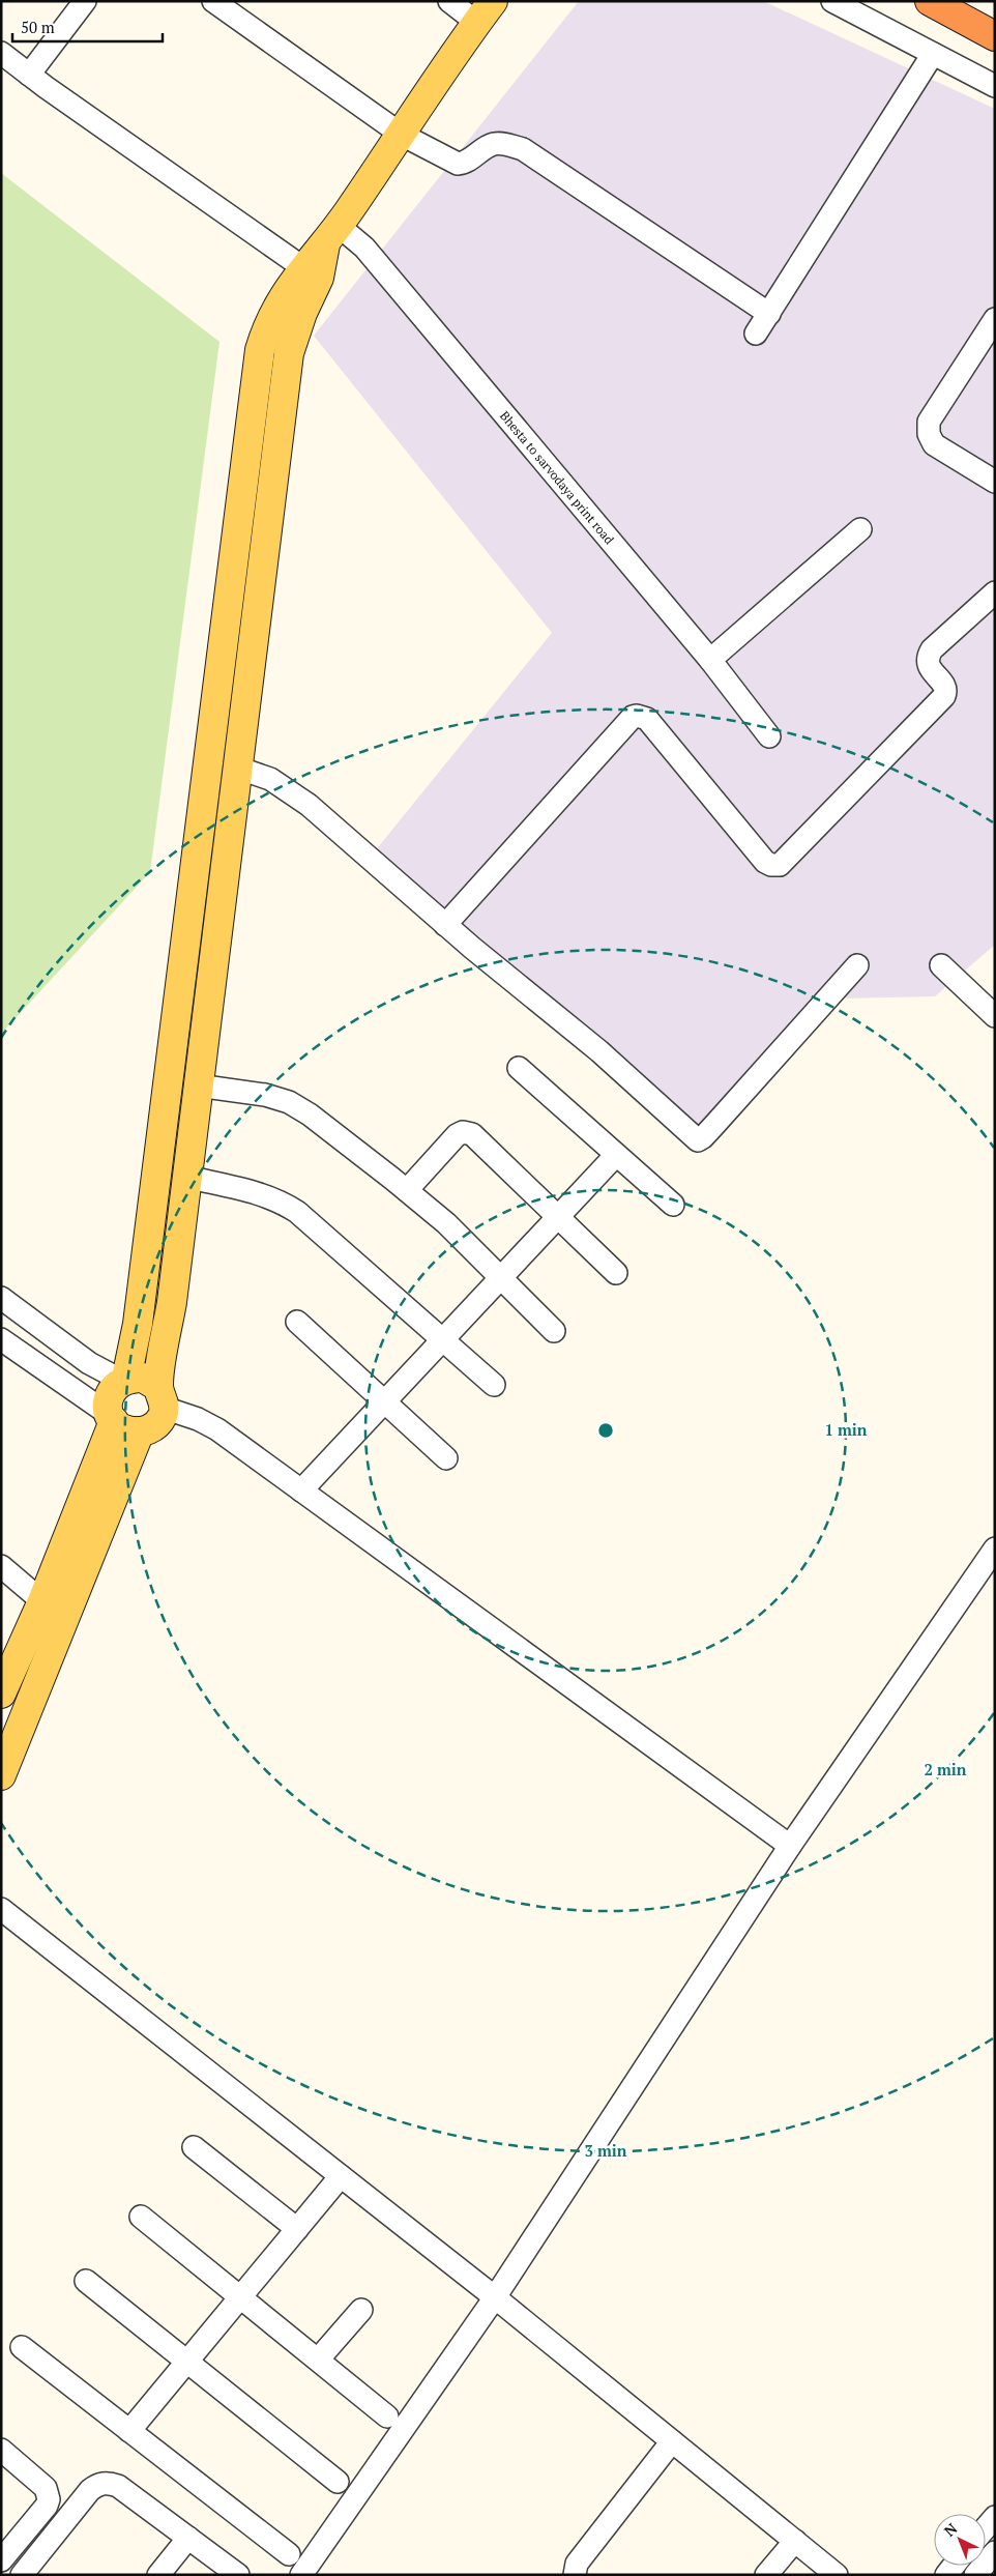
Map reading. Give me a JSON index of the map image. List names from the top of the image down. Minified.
{"streets":{"street":["Bhesta to sarvodaya print road"]},"scale_bar":"50 m","north":"top left","rings":["1 min","2 min","3 min"]}
